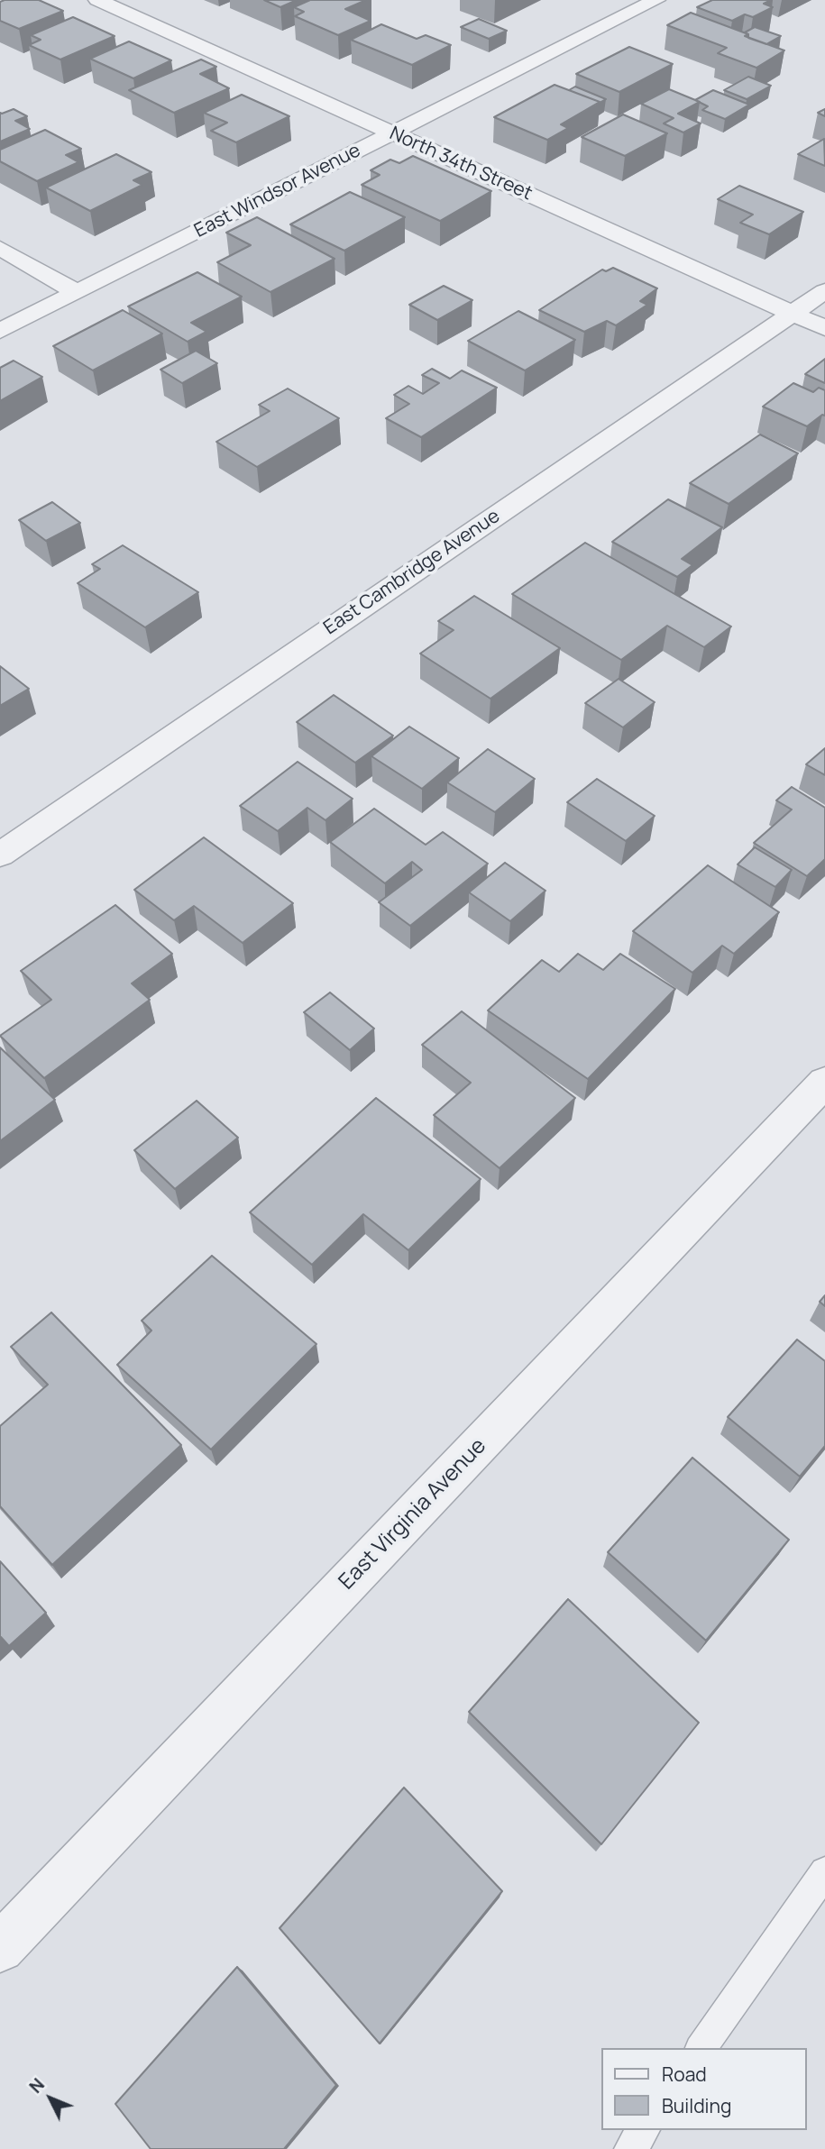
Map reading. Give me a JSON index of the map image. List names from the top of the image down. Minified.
{"streets":{"street":["North 34th Street","East Windsor Avenue","East Cambridge Avenue","East Virginia Avenue"]},"crossings":[["North 34th Street","East Windsor Avenue"],["North 34th Street","East Cambridge Avenue"]],"legend":["Road","Building"],"north":"top left"}
